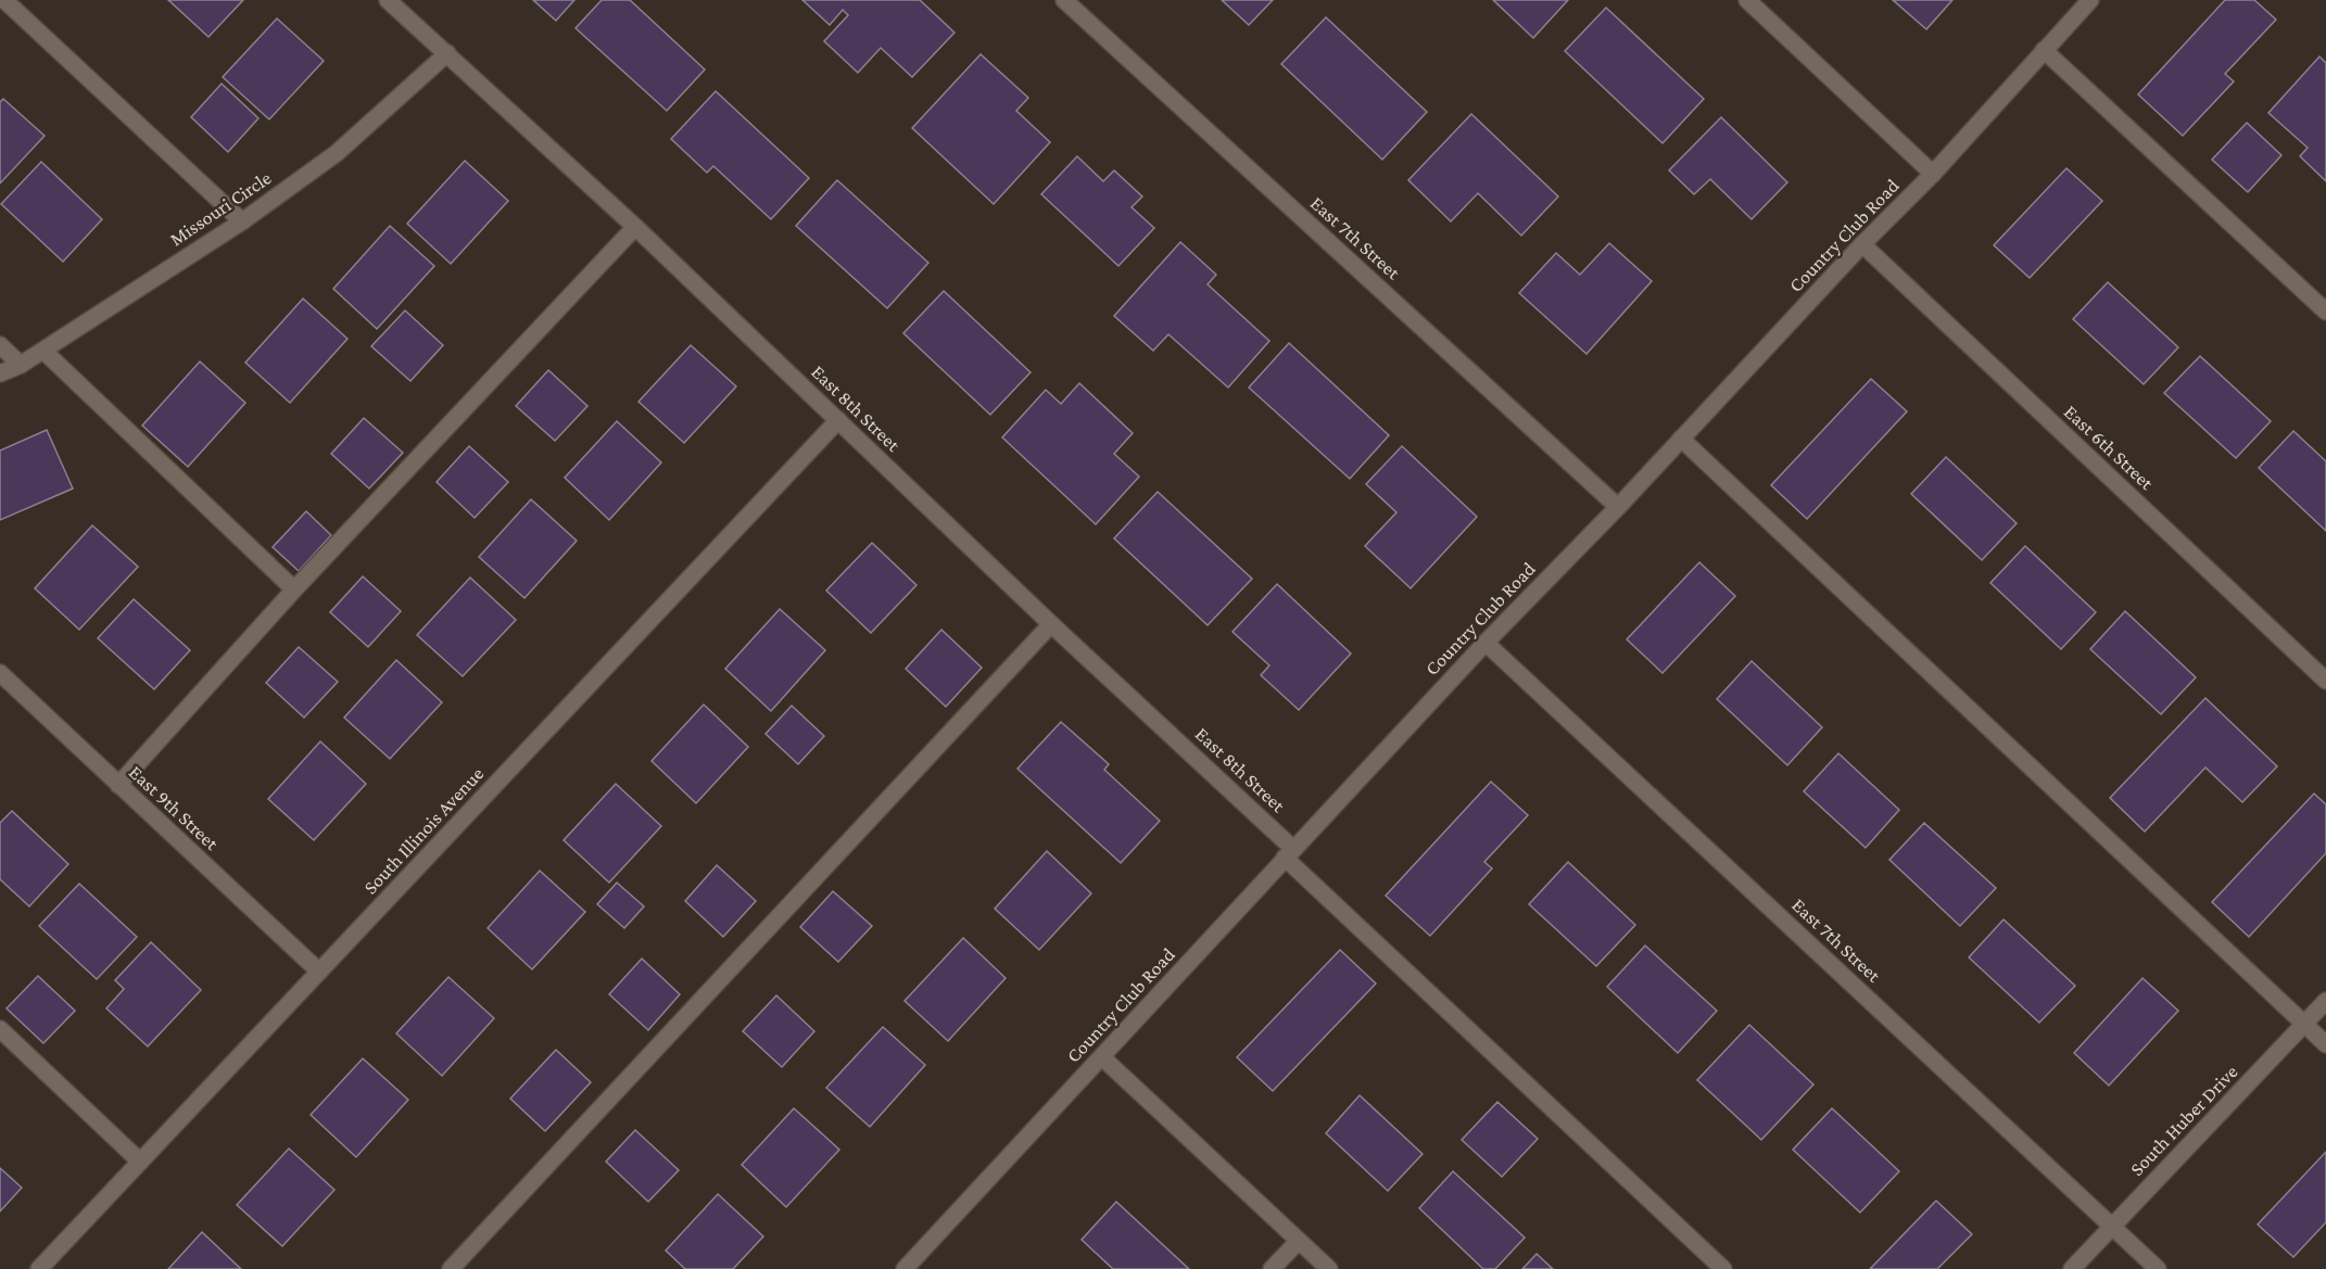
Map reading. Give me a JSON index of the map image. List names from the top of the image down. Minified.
{"streets":{"street":["Missouri Circle","Country Club Road","East 7th Street","East 8th Street","East 6th Street","East 9th Street","South Illinois Avenue","South Huber Drive"]},"crossings":[["Missouri Circle","East 8th Street"],["Country Club Road","East 7th Street"],["Country Club Road","East 8th Street"],["Country Club Road","East 6th Street"],["East 7th Street","South Huber Drive"],["East 8th Street","South Illinois Avenue"],["East 9th Street","South Illinois Avenue"]]}
